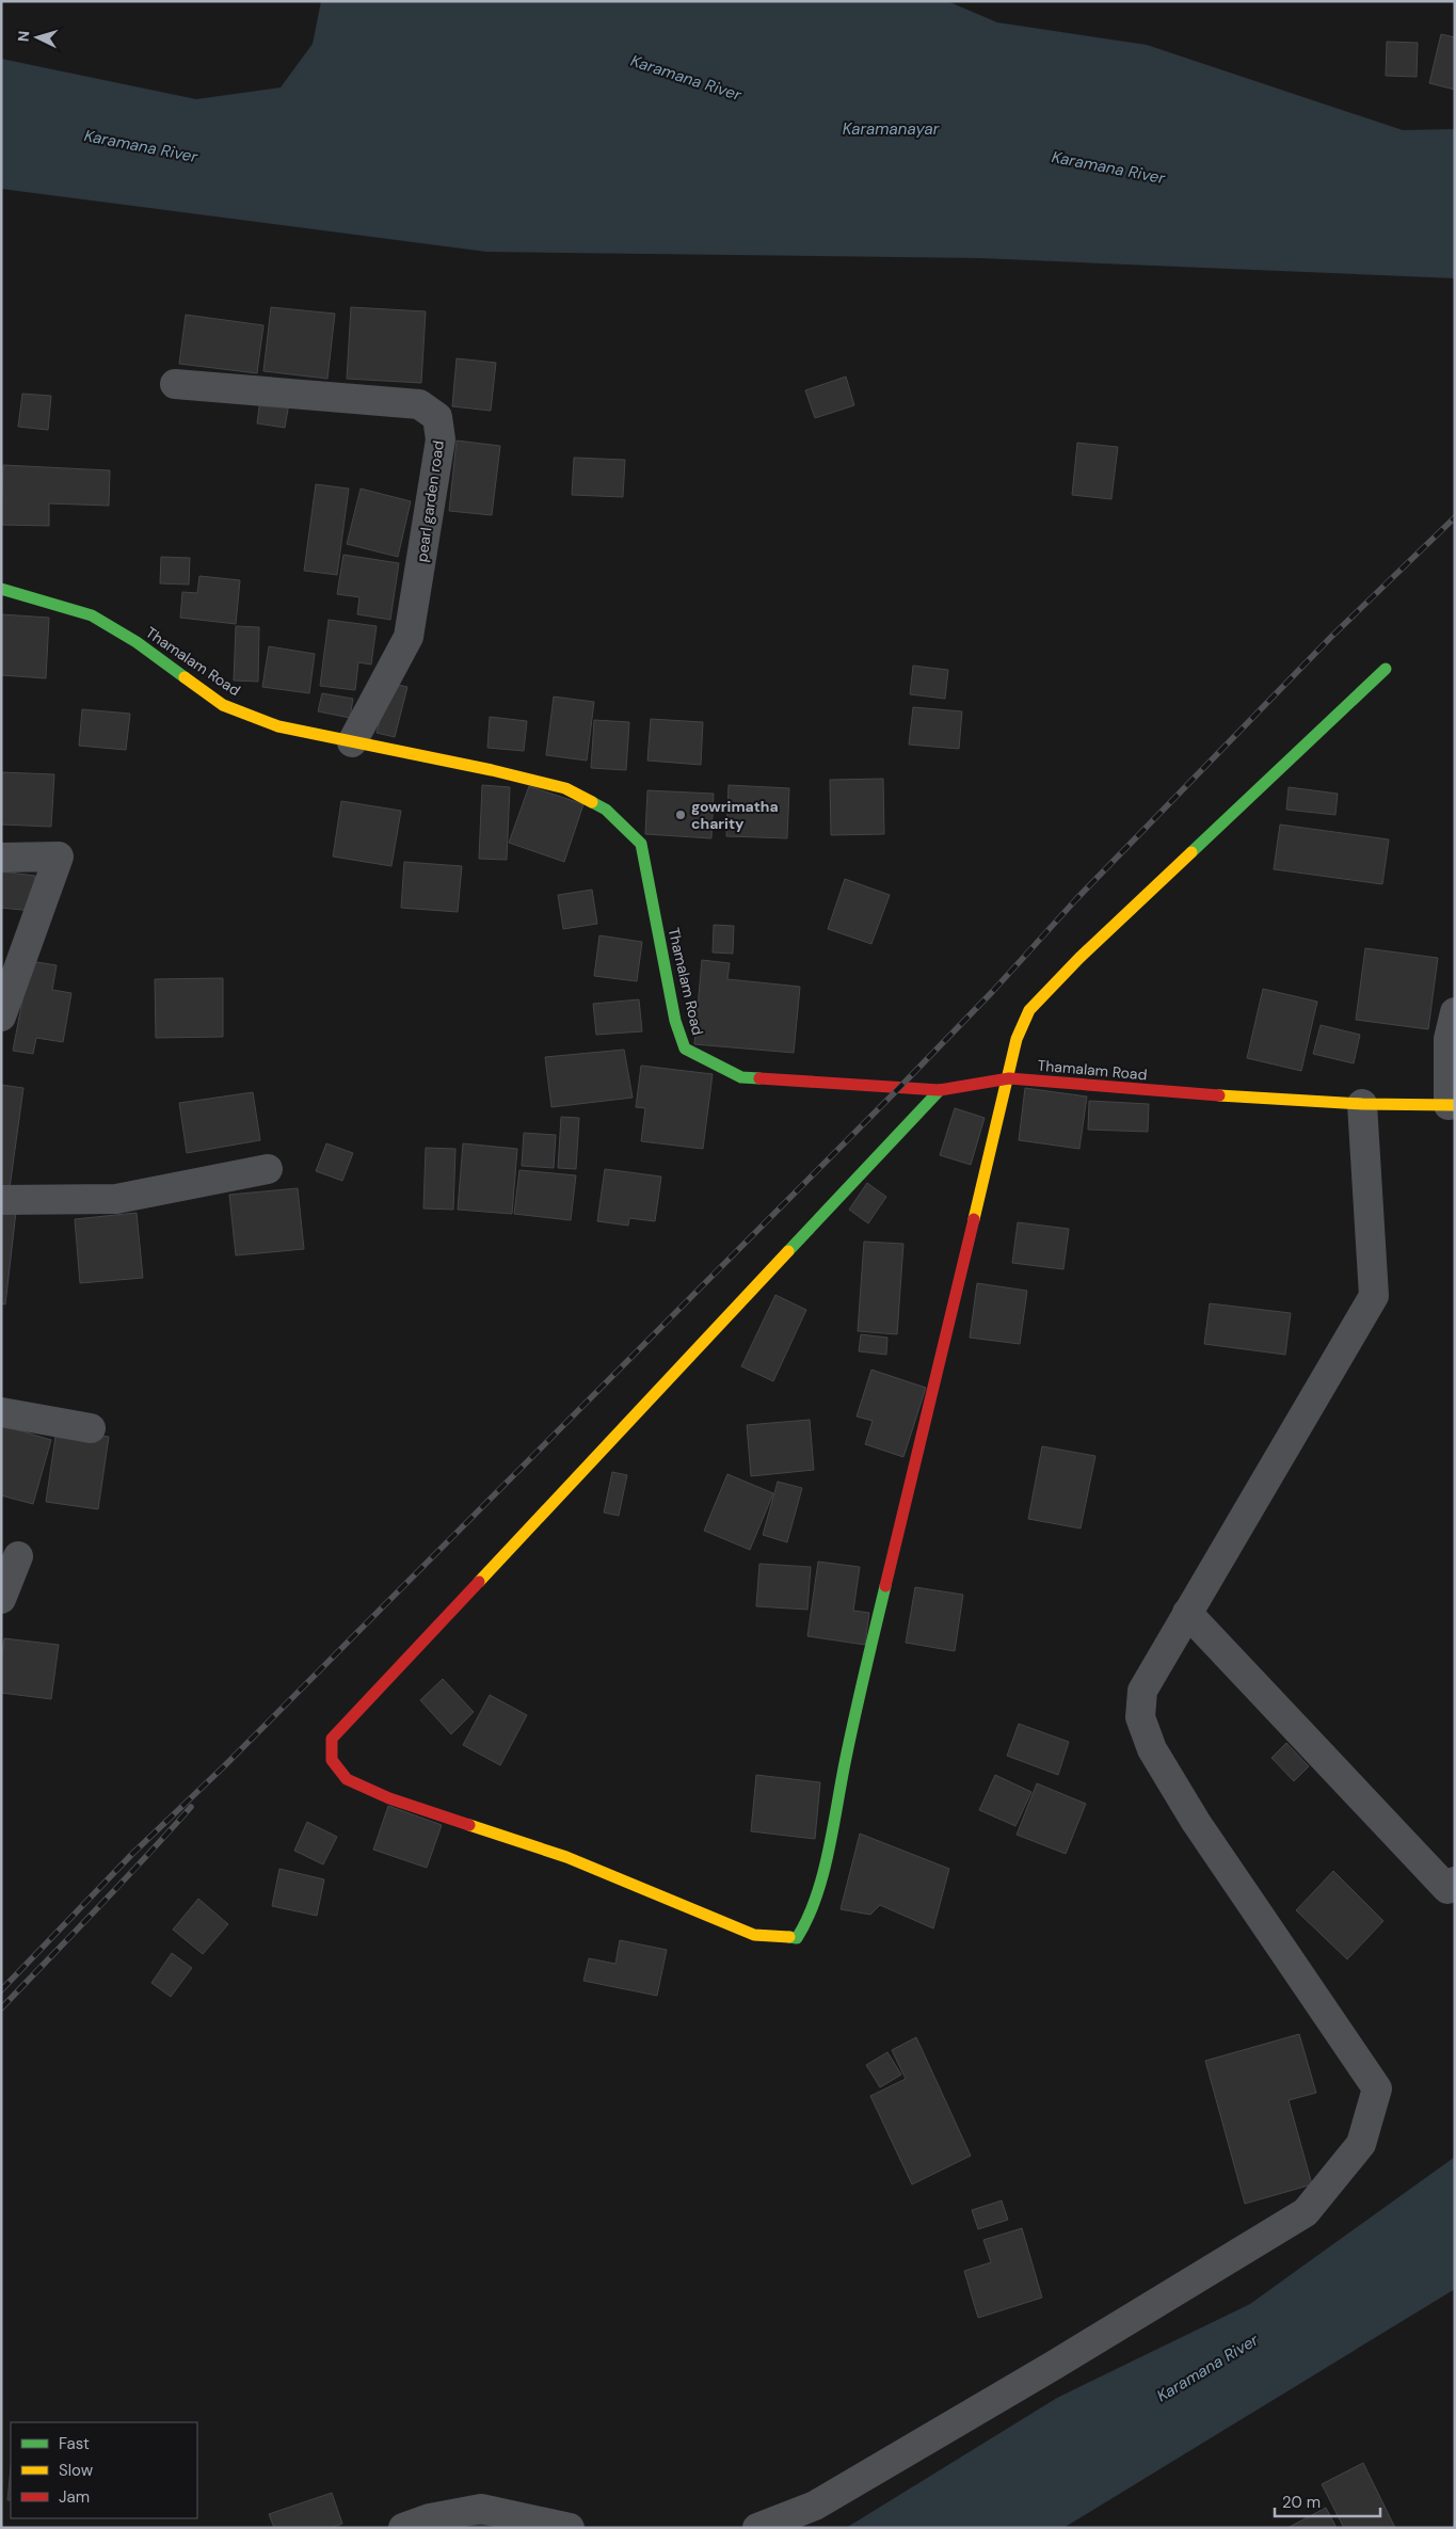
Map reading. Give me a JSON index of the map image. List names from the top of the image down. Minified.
{"streets":{"street":["pearl garden road","Thamalam Road"]},"crossings":[["pearl garden road","Thamalam Road"]],"water":["Karamana River","Karamanayar"],"places":["gowrimatha charity"],"legend":["Fast","Slow","Jam"],"scale_bar":"20 m","north":"left"}
